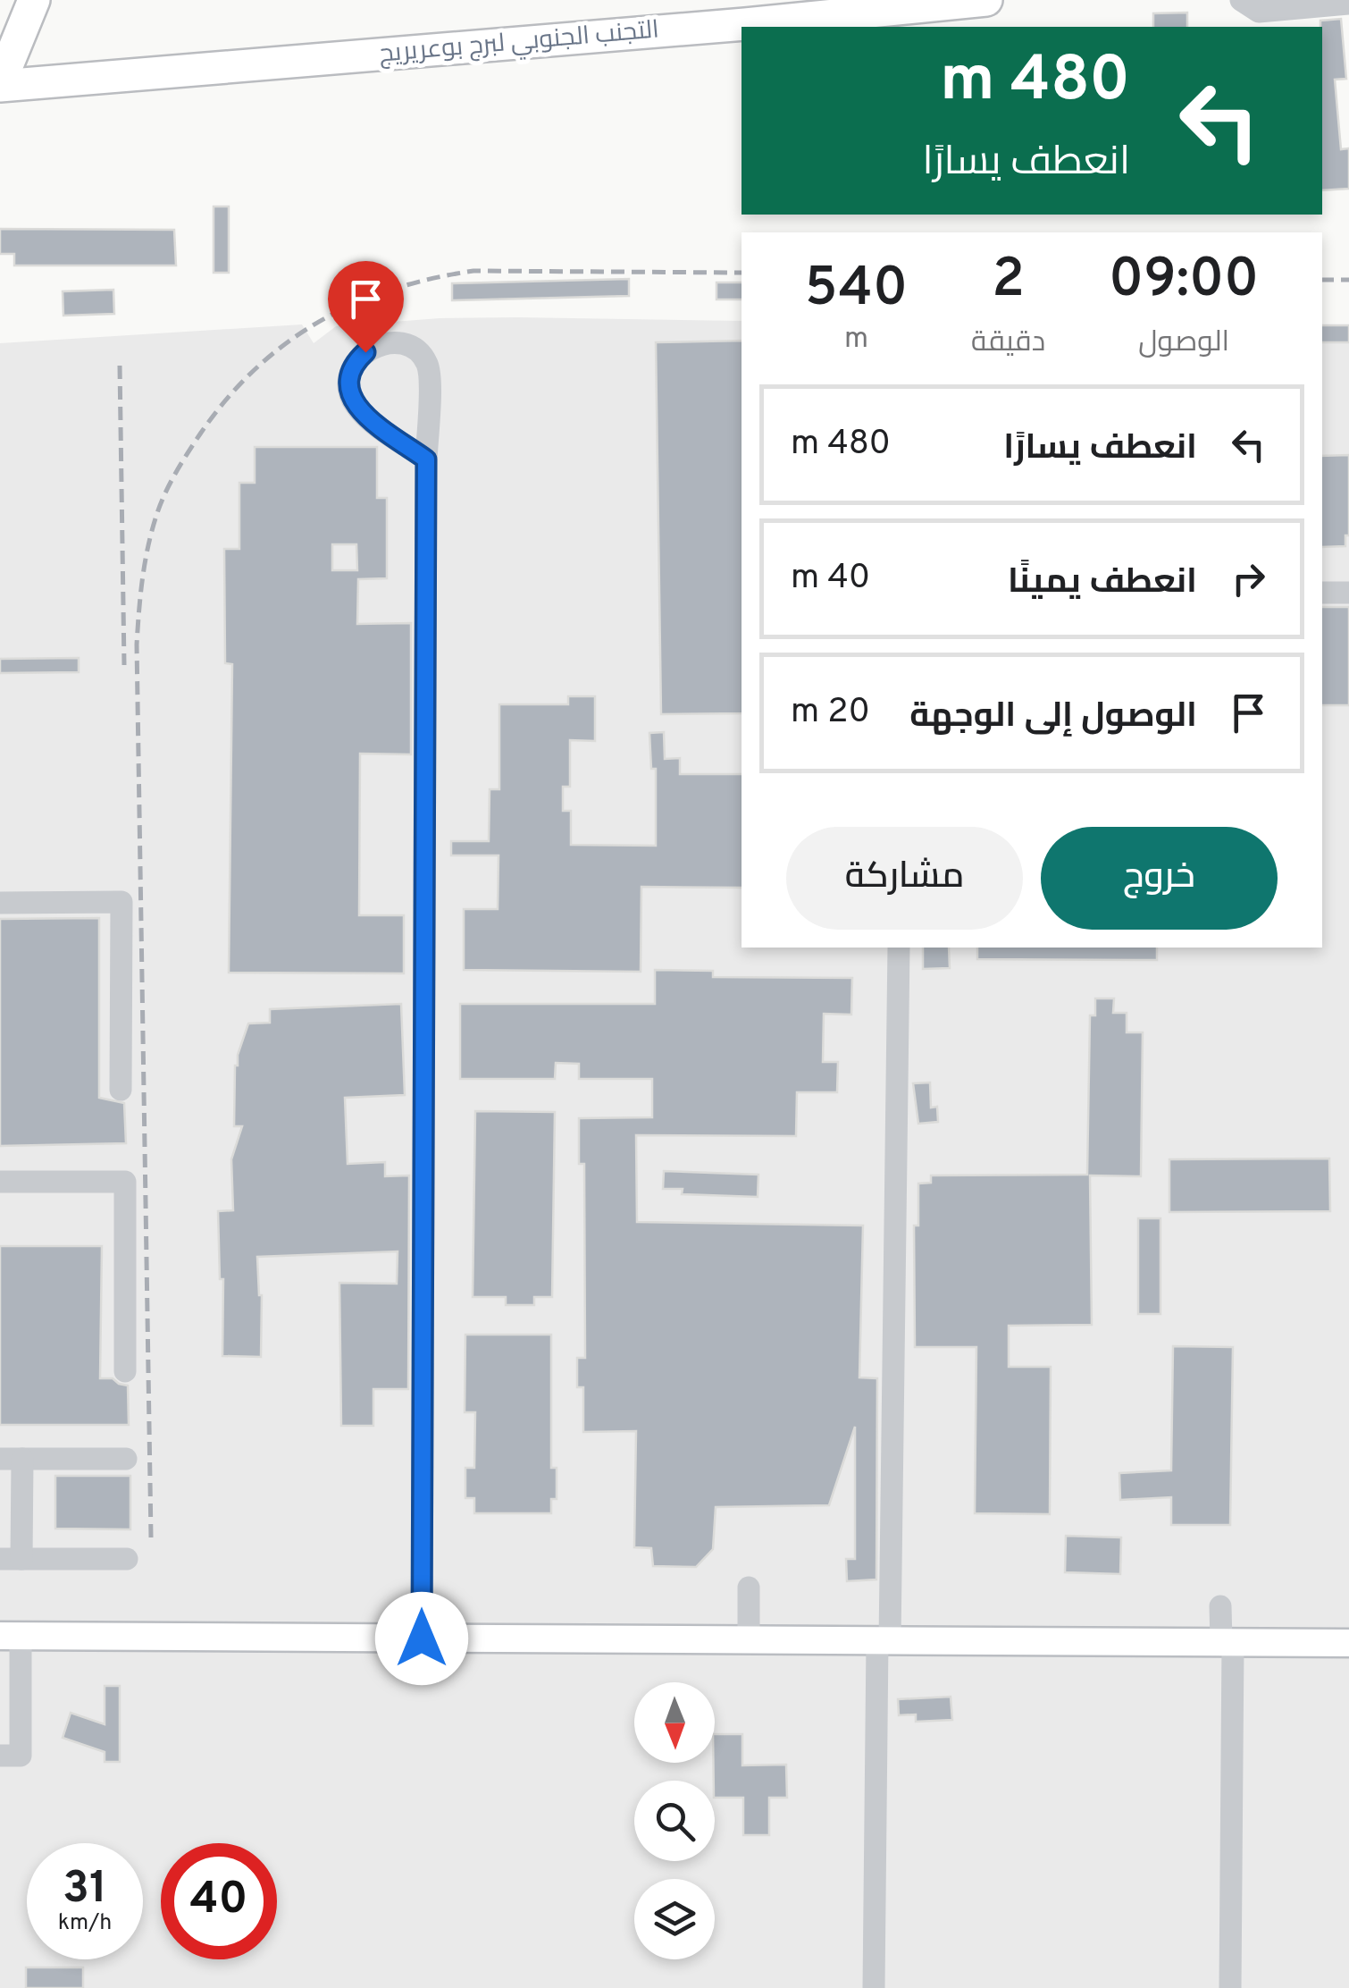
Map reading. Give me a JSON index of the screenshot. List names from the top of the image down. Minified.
{"streets":{"highway":["التجنب الجنوبي لبرج بوعريريج"]},"north":"bottom","page":{"turn":["480 m","انعطف يسارًا"],"eta":["09:00","الوصول","2","دقيقة","540","m"],"list":[{"name":"انعطف يسارًا","value":"480 m"},{"name":"انعطف يمينًا","value":"40 m"},{"name":"الوصول إلى الوجهة","value":"20 m"}],"buttons":["خروج","مشاركة"],"speed":"31 km/h","limit":"40"}}
